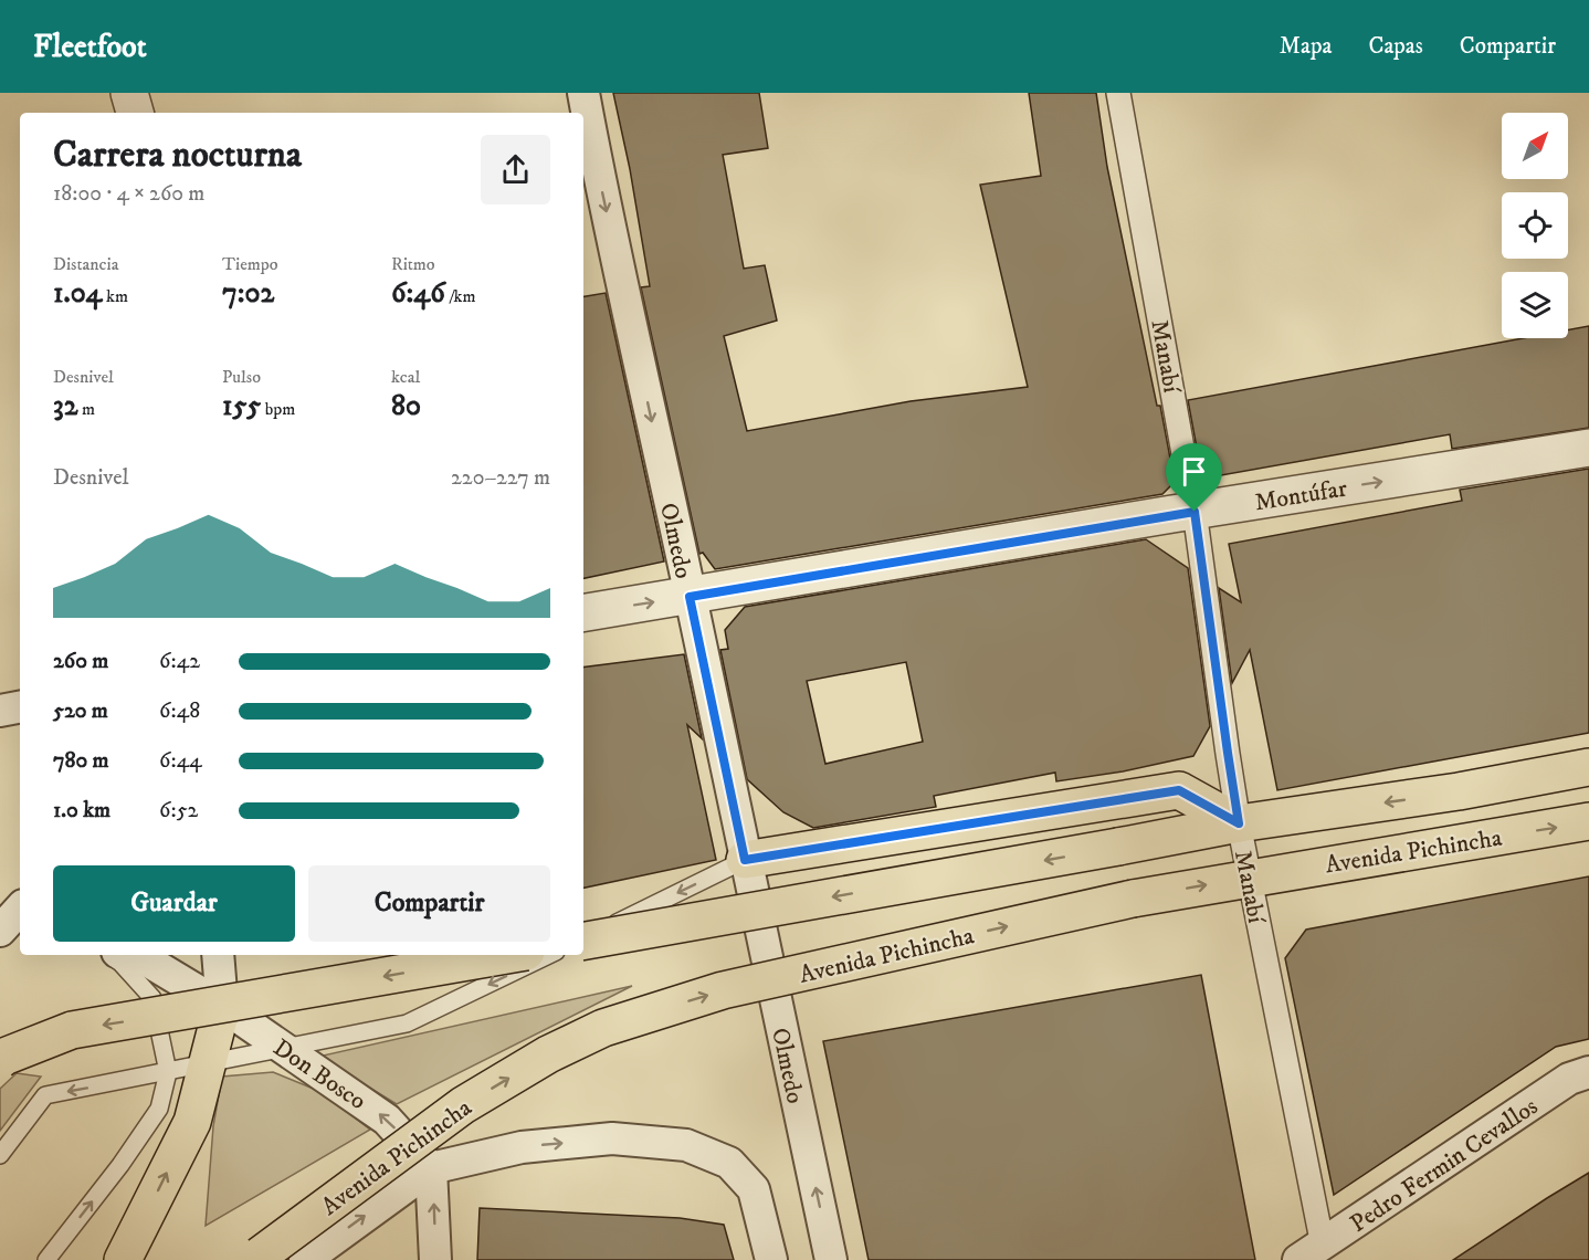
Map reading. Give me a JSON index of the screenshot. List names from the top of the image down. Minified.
{"streets":{"main road":["Avenida Pichincha"],"street":["Manabí","Montúfar","Olmedo","Don Bosco","Pedro Fermin Cevallos"]},"crossings":[["Manabí","Montúfar"],["Manabí","Avenida Pichincha"],["Manabí","Pedro Fermin Cevallos"],["Montúfar","Olmedo"],["Avenida Pichincha","Don Bosco"]],"one_way":["Montúfar","Don Bosco"],"north":"top right","page":{"header":"Fleetfoot","nav":["Mapa","Capas","Compartir"],"heading":["Carrera nocturna","18:00 · 4 × 260 m"],"stats":[["Distancia","1.04 km"],["Tiempo","7:02"],["Ritmo","6:46 /km"],["Desnivel","32 m"],["Pulso","155 bpm"],["kcal","80"]],"chart":["Desnivel","220–227 m"],"list":[{"name":"260 m","note":"6:42"},{"name":"520 m","note":"6:48"},{"name":"780 m","note":"6:44"},{"name":"1.0 km","note":"6:52"}],"buttons":["Guardar","Compartir"]}}
